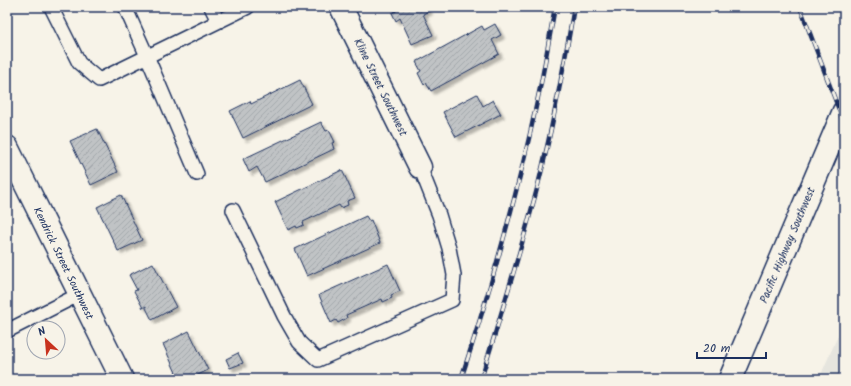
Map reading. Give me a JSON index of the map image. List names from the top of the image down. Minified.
{"streets":{"street":["Kline Street Southwest","Pacific Highway Southwest","Kendrick Street Southwest"]},"scale_bar":"20 m","north":"top left"}
